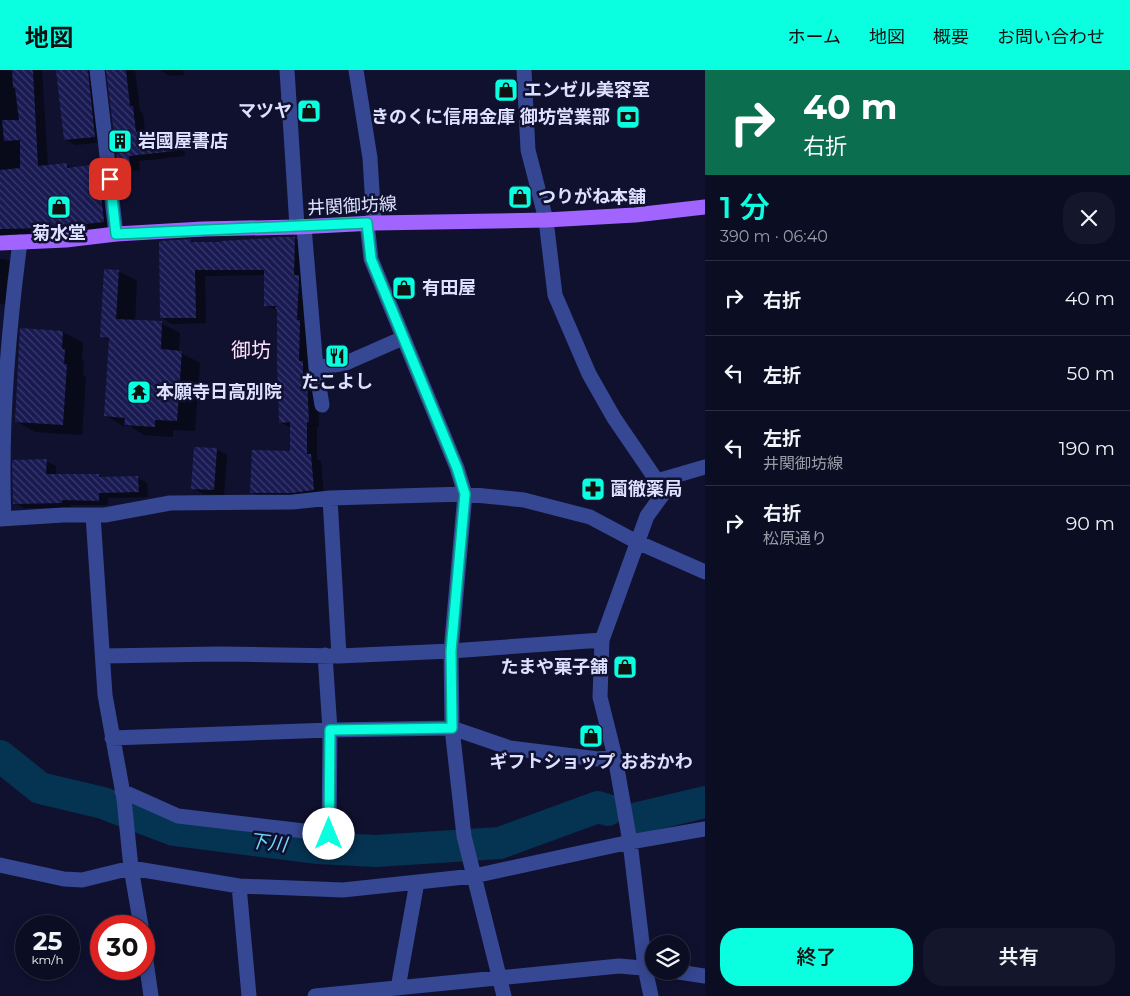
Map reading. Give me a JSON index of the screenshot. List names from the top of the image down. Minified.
{"streets":{"main road":["井関御坊線"]},"districts":["御坊"],"water":["下川"],"places":{"shop":["エンゼル美容室","マツヤ","つりがね本舗","菊水堂","有田屋","たまや菓子舗","ギフトショップ おおかわ"],"bank":["きのくに信用金庫 御坊営業部"],"building":["岩國屋書店"],"restaurant":["たこよし"],"temple":["本願寺日高別院"],"pharmacy":["薗徹薬局"]},"page":{"header":"地図","nav":["ホーム","地図","概要","お問い合わせ"],"turn":["40 m","右折"],"heading":["1 分","390 m · 06:40"],"list":[{"name":"右折","value":"40 m"},{"name":"左折","value":"50 m"},{"name":"左折","note":"井関御坊線","value":"190 m"},{"name":"右折","note":"松原通り","value":"90 m"}],"speed":"25 km/h","limit":"30","buttons":["終了","共有"]}}
